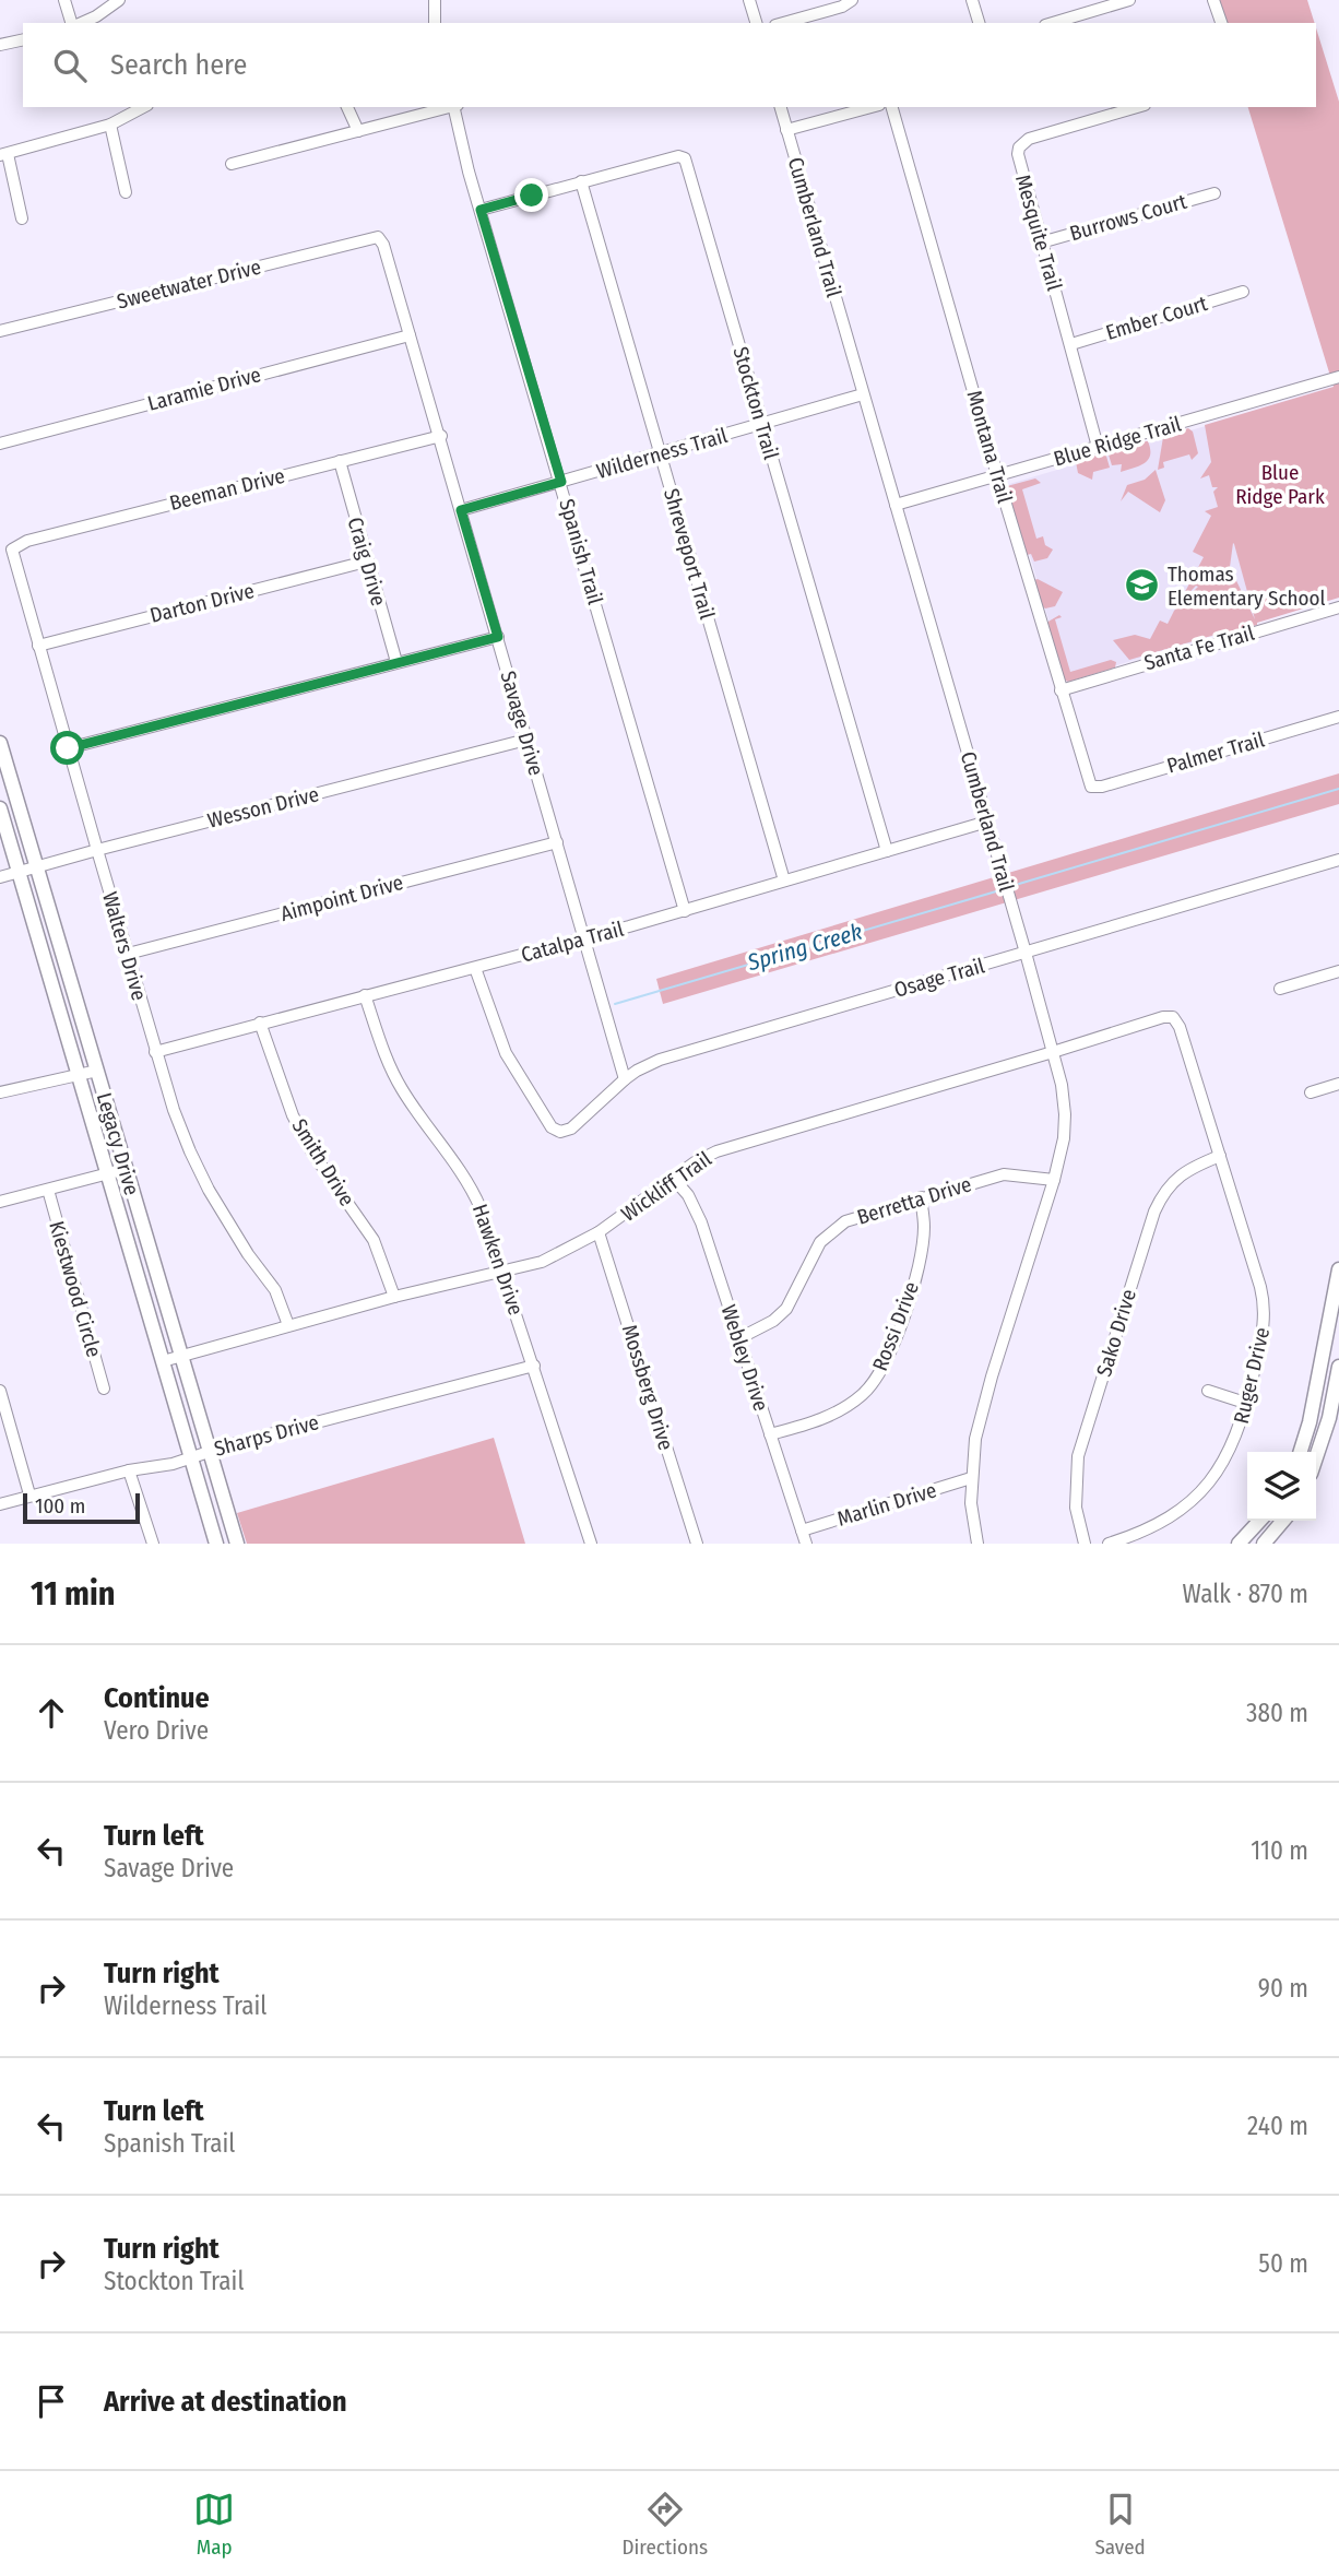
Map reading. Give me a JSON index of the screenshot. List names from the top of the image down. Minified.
{"streets":{"main road":["Legacy Drive"],"street":["Burrows Court","Cumberland Trail","Mesquite Trail","Sweetwater Drive","Ember Court","Laramie Drive","Stockton Trail","Blue Ridge Trail","Montana Trail","Wilderness Trail","Beeman Drive","Spanish Trail","Shreveport Trail","Craig Drive","Darton Drive","Santa Fe Trail","Savage Drive","Palmer Trail","Wesson Drive","Aimpoint Drive","Catalpa Trail","Walters Drive","Osage Trail","Smith Drive","Wickliff Trail","Berretta Drive","Hawken Drive","Kiestwood Circle","Rossi Drive","Sako Drive","Webley Drive","Ruger Drive","Mossberg Drive","Sharps Drive","Marlin Drive"]},"crossings":[["Burrows Court","Mesquite Trail"],["Cumberland Trail","Blue Ridge Trail"],["Cumberland Trail","Wilderness Trail"],["Cumberland Trail","Catalpa Trail"],["Cumberland Trail","Osage Trail"],["Cumberland Trail","Wickliff Trail"],["Cumberland Trail","Berretta Drive"],["Cumberland Trail","Marlin Drive"],["Mesquite Trail","Ember Court"],["Mesquite Trail","Blue Ridge Trail"],["Sweetwater Drive","Savage Drive"],["Laramie Drive","Savage Drive"],["Stockton Trail","Wilderness Trail"],["Stockton Trail","Spanish Trail"],["Stockton Trail","Shreveport Trail"],["Stockton Trail","Catalpa Trail"],["Blue Ridge Trail","Montana Trail"],["Montana Trail","Santa Fe Trail"],["Montana Trail","Palmer Trail"],["Wilderness Trail","Spanish Trail"],["Wilderness Trail","Shreveport Trail"],["Wilderness Trail","Savage Drive"],["Beeman Drive","Craig Drive"],["Beeman Drive","Savage Drive"],["Beeman Drive","Walters Drive"],["Spanish Trail","Catalpa Trail"],["Shreveport Trail","Catalpa Trail"],["Craig Drive","Darton Drive"],["Darton Drive","Walters Drive"],["Savage Drive","Wesson Drive"],["Savage Drive","Aimpoint Drive"],["Savage Drive","Catalpa Trail"],["Savage Drive","Osage Trail"],["Wesson Drive","Walters Drive"],["Wesson Drive","Legacy Drive"],["Aimpoint Drive","Walters Drive"],["Catalpa Trail","Walters Drive"],["Catalpa Trail","Osage Trail"],["Catalpa Trail","Smith Drive"],["Catalpa Trail","Hawken Drive"],["Walters Drive","Wickliff Trail"],["Legacy Drive","Wickliff Trail"],["Legacy Drive","Sharps Drive"],["Smith Drive","Wickliff Trail"],["Wickliff Trail","Hawken Drive"],["Wickliff Trail","Webley Drive"],["Wickliff Trail","Ruger Drive"],["Wickliff Trail","Mossberg Drive"],["Berretta Drive","Rossi Drive"],["Berretta Drive","Webley Drive"],["Hawken Drive","Sharps Drive"],["Rossi Drive","Webley Drive"],["Sako Drive","Ruger Drive"],["Webley Drive","Marlin Drive"]],"water":["Spring Creek"],"parks":["Blue Ridge Park"],"places":{"school or university":["Thomas Elementary School"]},"scale_bar":"100 m","page":{"search":"Search here","scale":"100 m","heading":["11 min","Walk · 870 m"],"list":[["Continue","Vero Drive","380 m"],["Turn left","Savage Drive","110 m"],["Turn right","Wilderness Trail","90 m"],["Turn left","Spanish Trail","240 m"],["Turn right","Stockton Trail","50 m"],"Arrive at destination"],"nav":["Map","Directions","Saved"]}}
